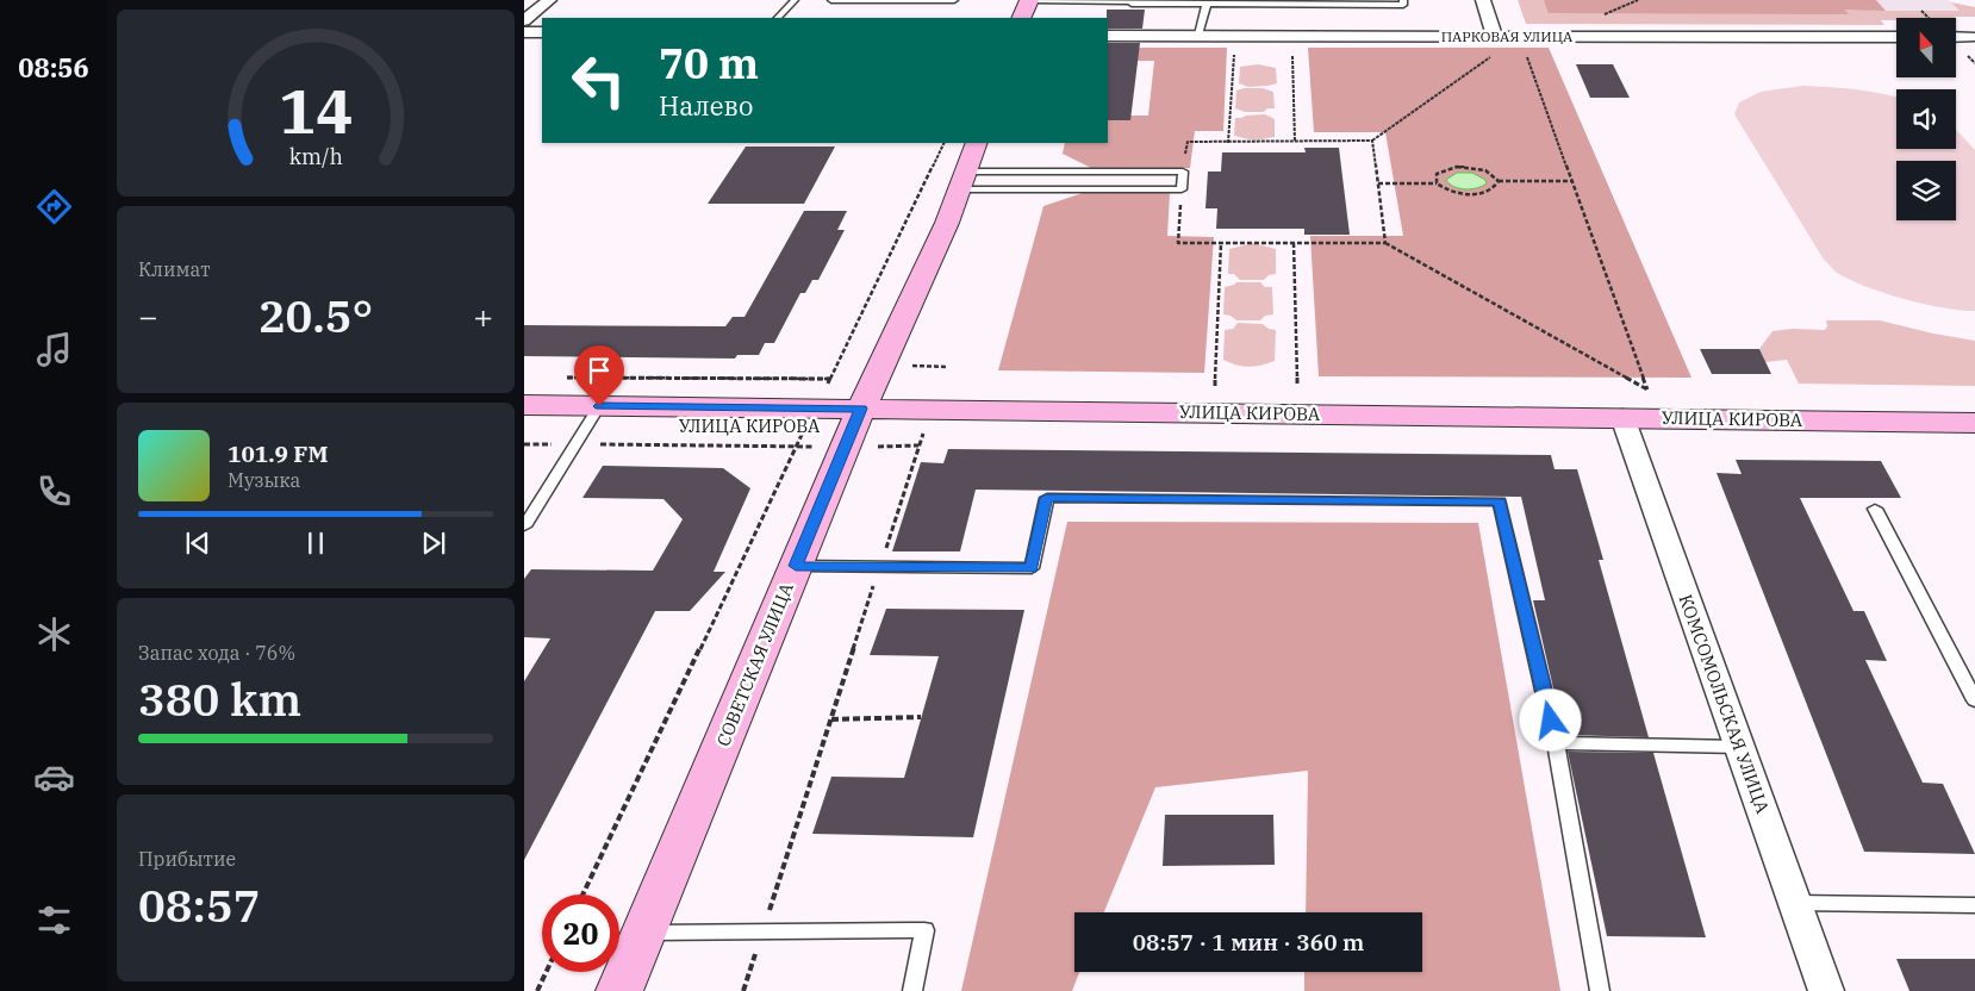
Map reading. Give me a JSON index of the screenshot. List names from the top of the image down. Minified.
{"streets":{"main road":["УЛИЦА КИРОВА","СОВЕТСКАЯ УЛИЦА"],"street":["ПАРКОВАЯ УЛИЦА","КОМСОМОЛЬСКАЯ УЛИЦА"]},"crossings":[["УЛИЦА КИРОВА","СОВЕТСКАЯ УЛИЦА"],["УЛИЦА КИРОВА","КОМСОМОЛЬСКАЯ УЛИЦА"]],"north":"top","page":{"tabs":"08:56","turn":["70 m","Налево"],"tile":["Климат",["Запас хода · 76%","380 km"],["Прибытие","08:57"]],"heat":["−","20.5°","+"],"song":["101.9 FM","Музыка"],"limit":"20","trip":"08:57 · 1 мин · 360 m","gauge":["14","km/h"]}}
